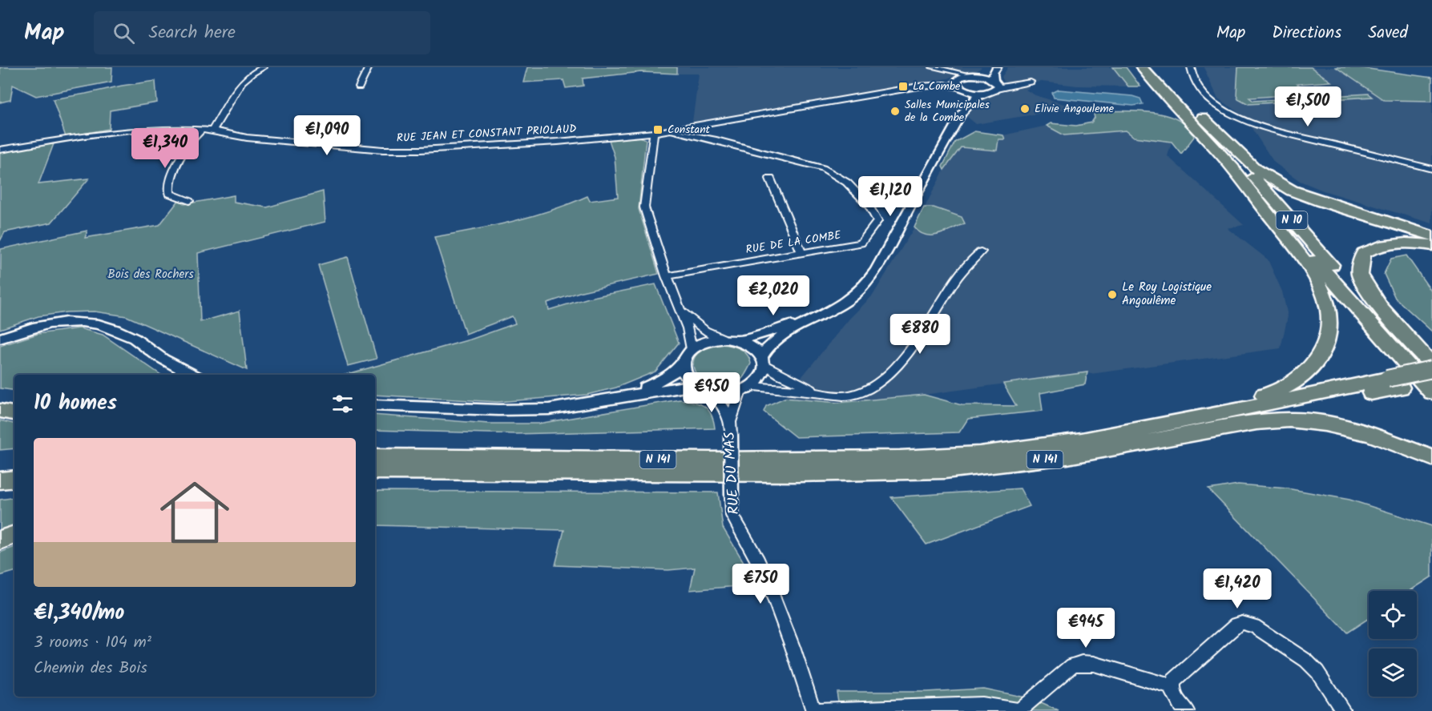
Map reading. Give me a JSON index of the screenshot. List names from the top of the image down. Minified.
{"streets":{"highway":["N 10","N 141"],"street":["RUE JEAN ET CONSTANT PRIOLAUD","RUE DE LA COMBE","RUE DU MAS"]},"crossings":[["RUE JEAN ET CONSTANT PRIOLAUD","RUE DE LA COMBE"]],"parks":["Bois des Rochers"],"places":{"transit":["La Combe","Constant"],"other":["Elivie Angouleme","Salles Municipales de la Combe","Le Roy Logistique Angoulême"]},"page":{"header":"Map","search":"Search here","nav":["Map","Directions","Saved"],"price":["€1,500","€1,090","€1,340","€1,120","€2,020","€880","€950","€750","€1,420","€945"],"heading":"10 homes","list":[{"name":"€1,340/mo","note":"3 rooms · 104 m² · Chemin des Bois"}]}}
